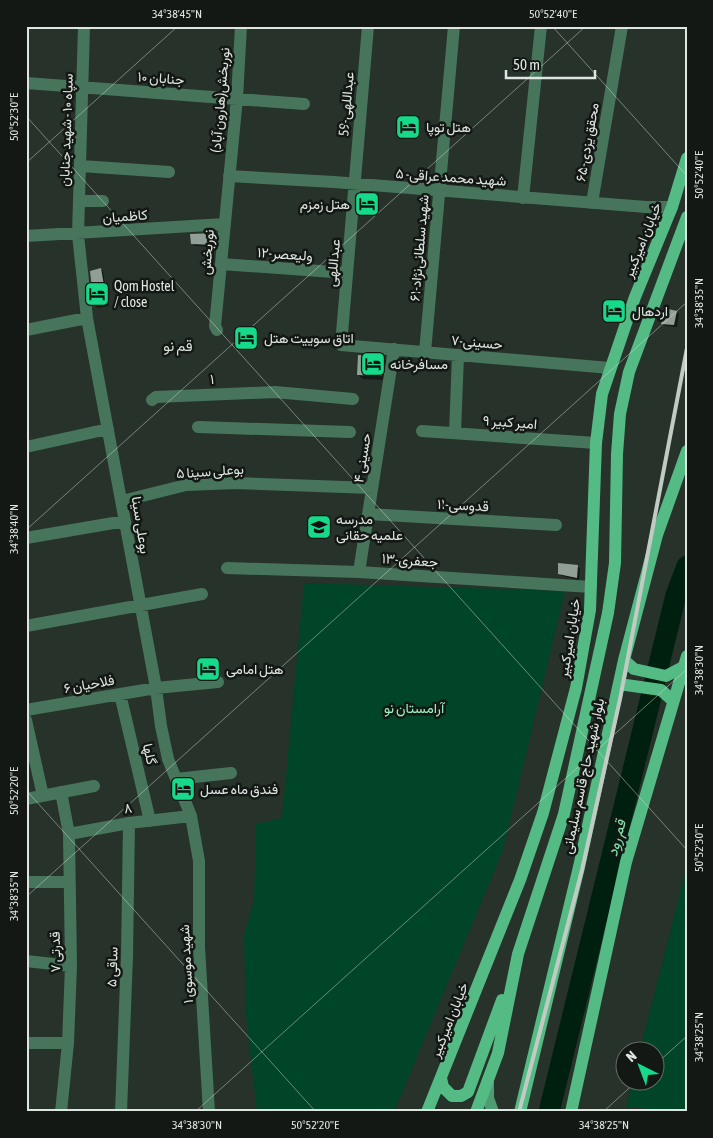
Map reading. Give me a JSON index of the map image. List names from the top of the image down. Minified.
{"streets":{"main road":["خیابان امیرکبیر","بلوار شهید حاج قاسم سلیمانی"],"street":["جنابان ۱۰","نوربخش(هارون آباد)","عبداللهی-59","سپاه ۱۰ - شهید جنابان","محقق یزدی-۶۵","شهید محمد عراقی- ۵","کاظمیان","شهید سلطانی‌نژاد-۶۱","نوربخش","ولیعصر-۱۲","عبداللهی","حسینی-۷","۱","امیر کبیر ۹","حسینی ۴","بوعلی سینا ۵","قدوسی-۱۱","بوعلی سینا","جعفری-۱۳","فلاحیان ۶","گلها","۸","قدرتی ۷","شهید موسوی ۱","ساقی ۵"]},"crossings":[["جنابان ۱۰","نوربخش(هارون آباد)"],["جنابان ۱۰","سپاه ۱۰ - شهید جنابان"],["نوربخش(هارون آباد)","شهید محمد عراقی- ۵"],["نوربخش(هارون آباد)","نوربخش"],["عبداللهی-59","شهید محمد عراقی- ۵"],["عبداللهی-59","عبداللهی"],["سپاه ۱۰ - شهید جنابان","کاظمیان"],["سپاه ۱۰ - شهید جنابان","بوعلی سینا"],["محقق یزدی-۶۵","شهید محمد عراقی- ۵"],["شهید محمد عراقی- ۵","خیابان امیرکبیر"],["شهید محمد عراقی- ۵","شهید سلطانی‌نژاد-۶۱"],["شهید محمد عراقی- ۵","نوربخش"],["شهید محمد عراقی- ۵","عبداللهی"],["کاظمیان","نوربخش"],["کاظمیان","بوعلی سینا"],["خیابان امیرکبیر","حسینی-۷"],["خیابان امیرکبیر","امیر کبیر ۹"],["خیابان امیرکبیر","جعفری-۱۳"],["شهید سلطانی‌نژاد-۶۱","حسینی-۷"],["نوربخش","ولیعصر-۱۲"],["ولیعصر-۱۲","عبداللهی"],["عبداللهی","حسینی-۷"],["حسینی-۷","حسینی ۴"],["حسینی ۴","بوعلی سینا ۵"],["حسینی ۴","قدوسی-۱۱"],["حسینی ۴","جعفری-۱۳"],["بوعلی سینا ۵","بوعلی سینا"],["بوعلی سینا","فلاحیان ۶"],["بوعلی سینا","۸"],["بوعلی سینا","شهید موسوی ۱"],["فلاحیان ۶","گلها"],["گلها","۸"],["۸","قدرتی ۷"],["۸","شهید موسوی ۱"],["۸","ساقی ۵"]],"districts":["قم نو"],"water":["قم رود"],"parks":["آرامستان نو"],"places":{"hotel":["هتل توپا","هتل زمزم","Qom Hostel / close","اردهال","اتاق سوییت هتل","مسافرخانه","هتل امامی","فندق ماه عسل"],"school or university":["مدرسه علمیه حقانی"]},"scale_bar":"50 m","north":"top left","coordinates":["34°38'45\"N","50°52'40\"E","50°52'30\"E","34°38'35\"N","34°38'40\"N","34°38'30\"N","50°52'20\"E","34°38'25\"N"]}
